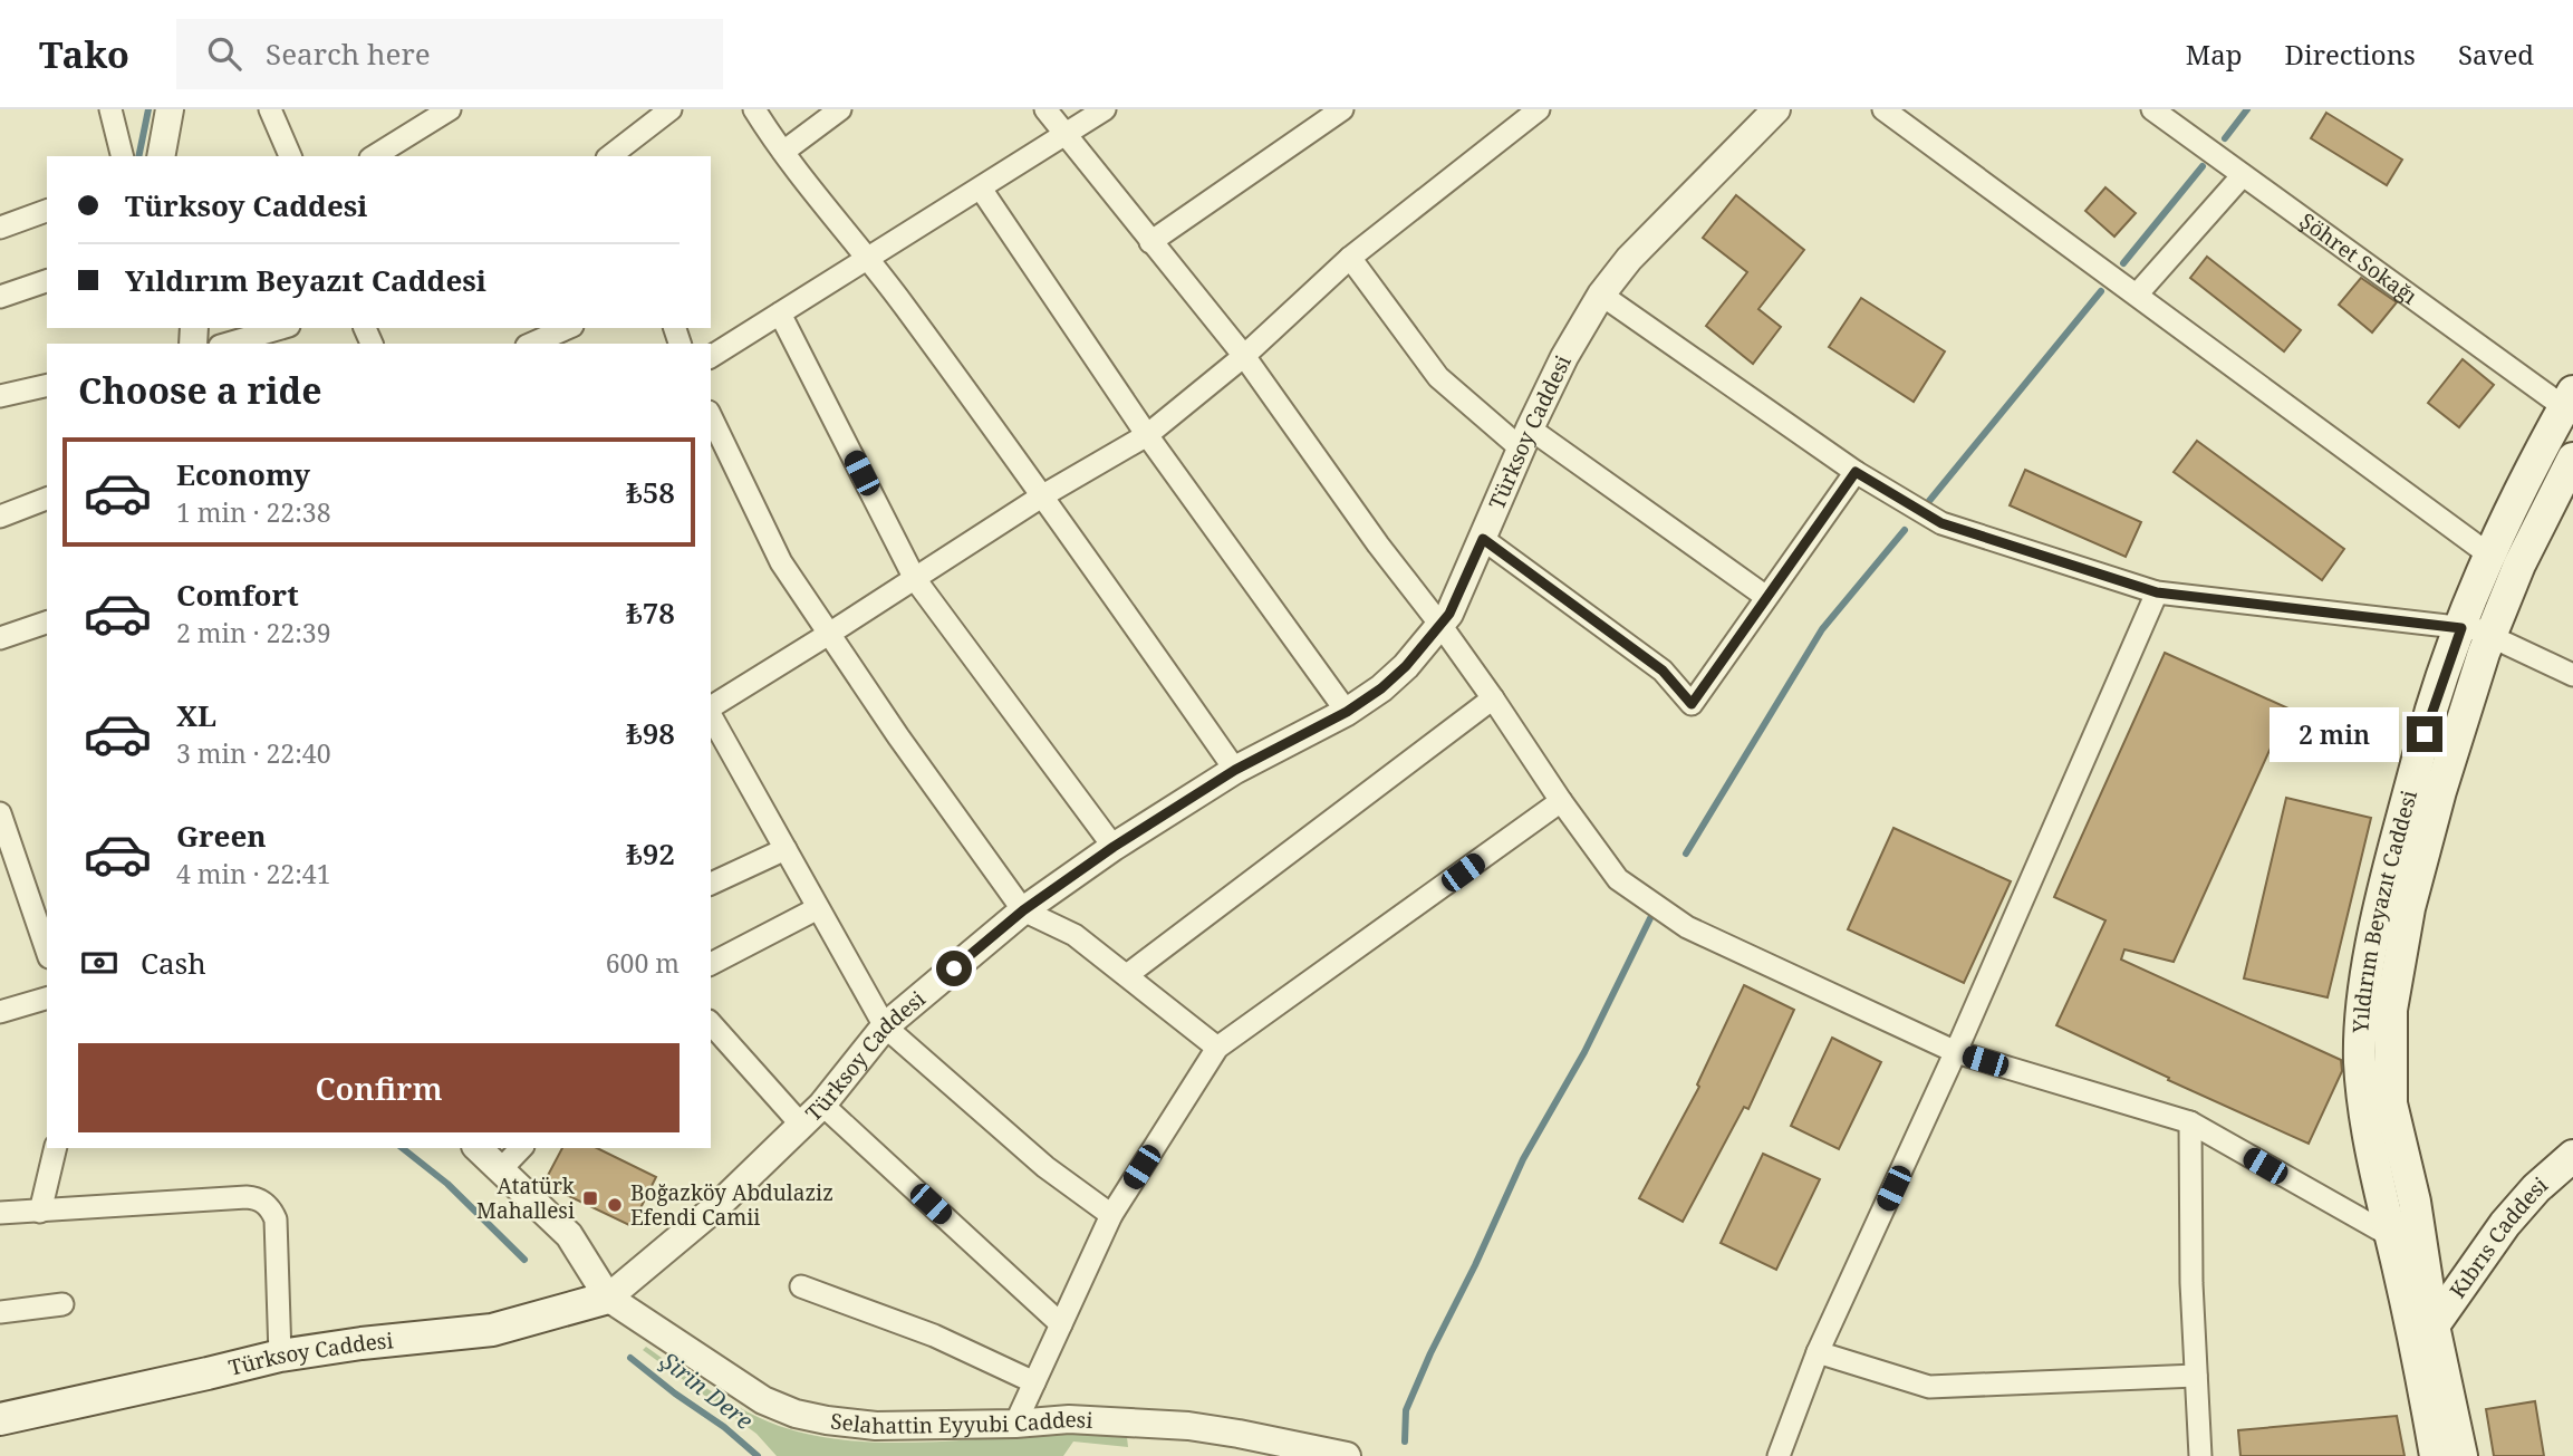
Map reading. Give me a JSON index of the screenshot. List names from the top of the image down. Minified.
{"streets":{"main road":["Türksoy Caddesi","Yıldırım Beyazıt Caddesi","Kıbrıs Caddesi"],"street":["Şöhret Sokağı","Selahattin Eyyubi Caddesi"]},"crossings":[["Şöhret Sokağı","Yıldırım Beyazıt Caddesi"],["Türksoy Caddesi","Selahattin Eyyubi Caddesi"]],"water":["Şirin Dere"],"places":{"transit":["Atatürk Mahallesi"],"other":["Boğazköy Abdulaziz Efendi Camii"]},"page":{"header":"Tako","search":"Search here","nav":["Map","Directions","Saved"],"banner":["Türksoy Caddesi","Yıldırım Beyazıt Caddesi"],"heading":"Choose a ride","list":[{"name":"Economy","note":"1 min · 22:38","value":"₺58"},{"name":"Comfort","note":"2 min · 22:39","value":"₺78"},{"name":"XL","note":"3 min · 22:40","value":"₺98"},{"name":"Green","note":"4 min · 22:41","value":"₺92"}],"bubble":"2 min","pay":["Cash","600 m"],"buttons":"Confirm"}}
